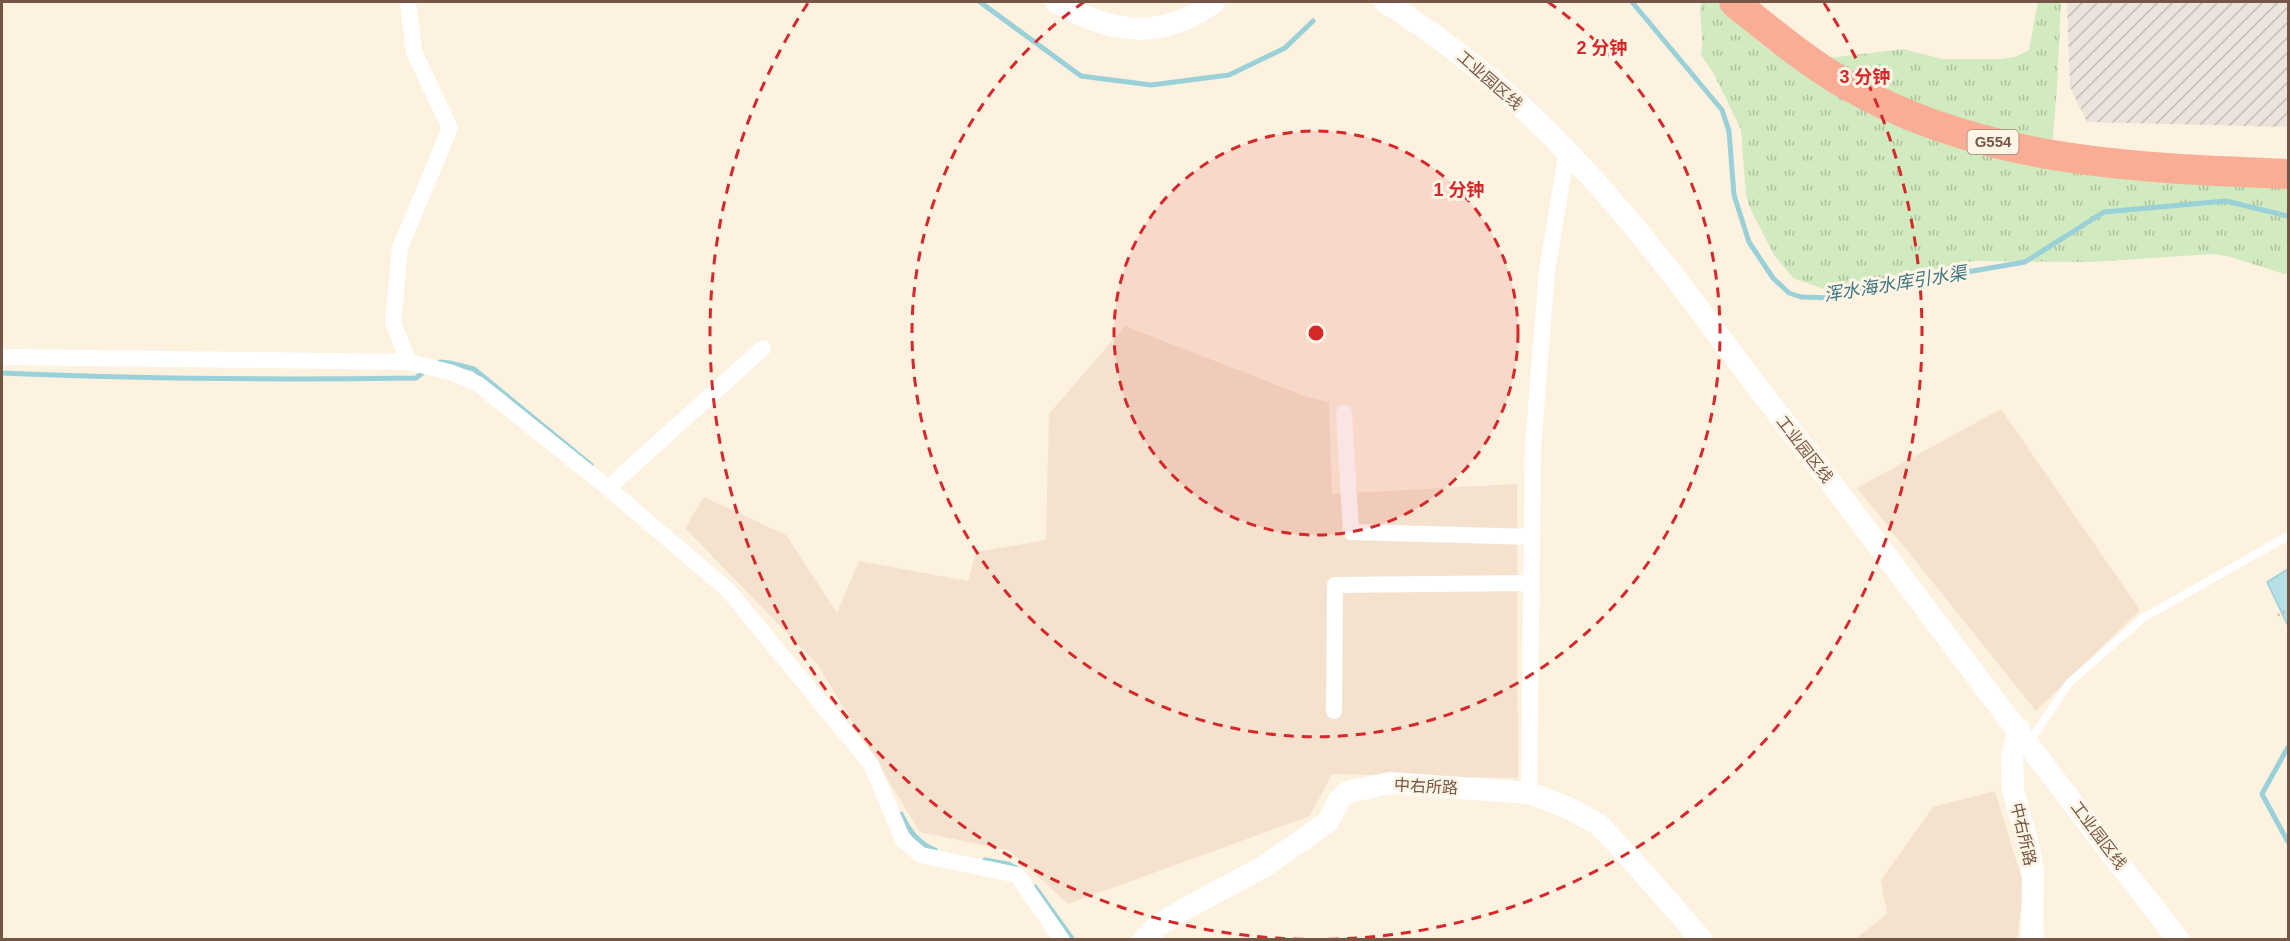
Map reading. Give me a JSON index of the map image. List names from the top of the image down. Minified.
{"streets":{"highway":["G554"],"main road":["工业园区线","中右所路"]},"crossings":[["工业园区线","中右所路"]],"water":["浑水海水库引水渠"],"rings":["2 分钟","3 分钟","1 分钟"]}
